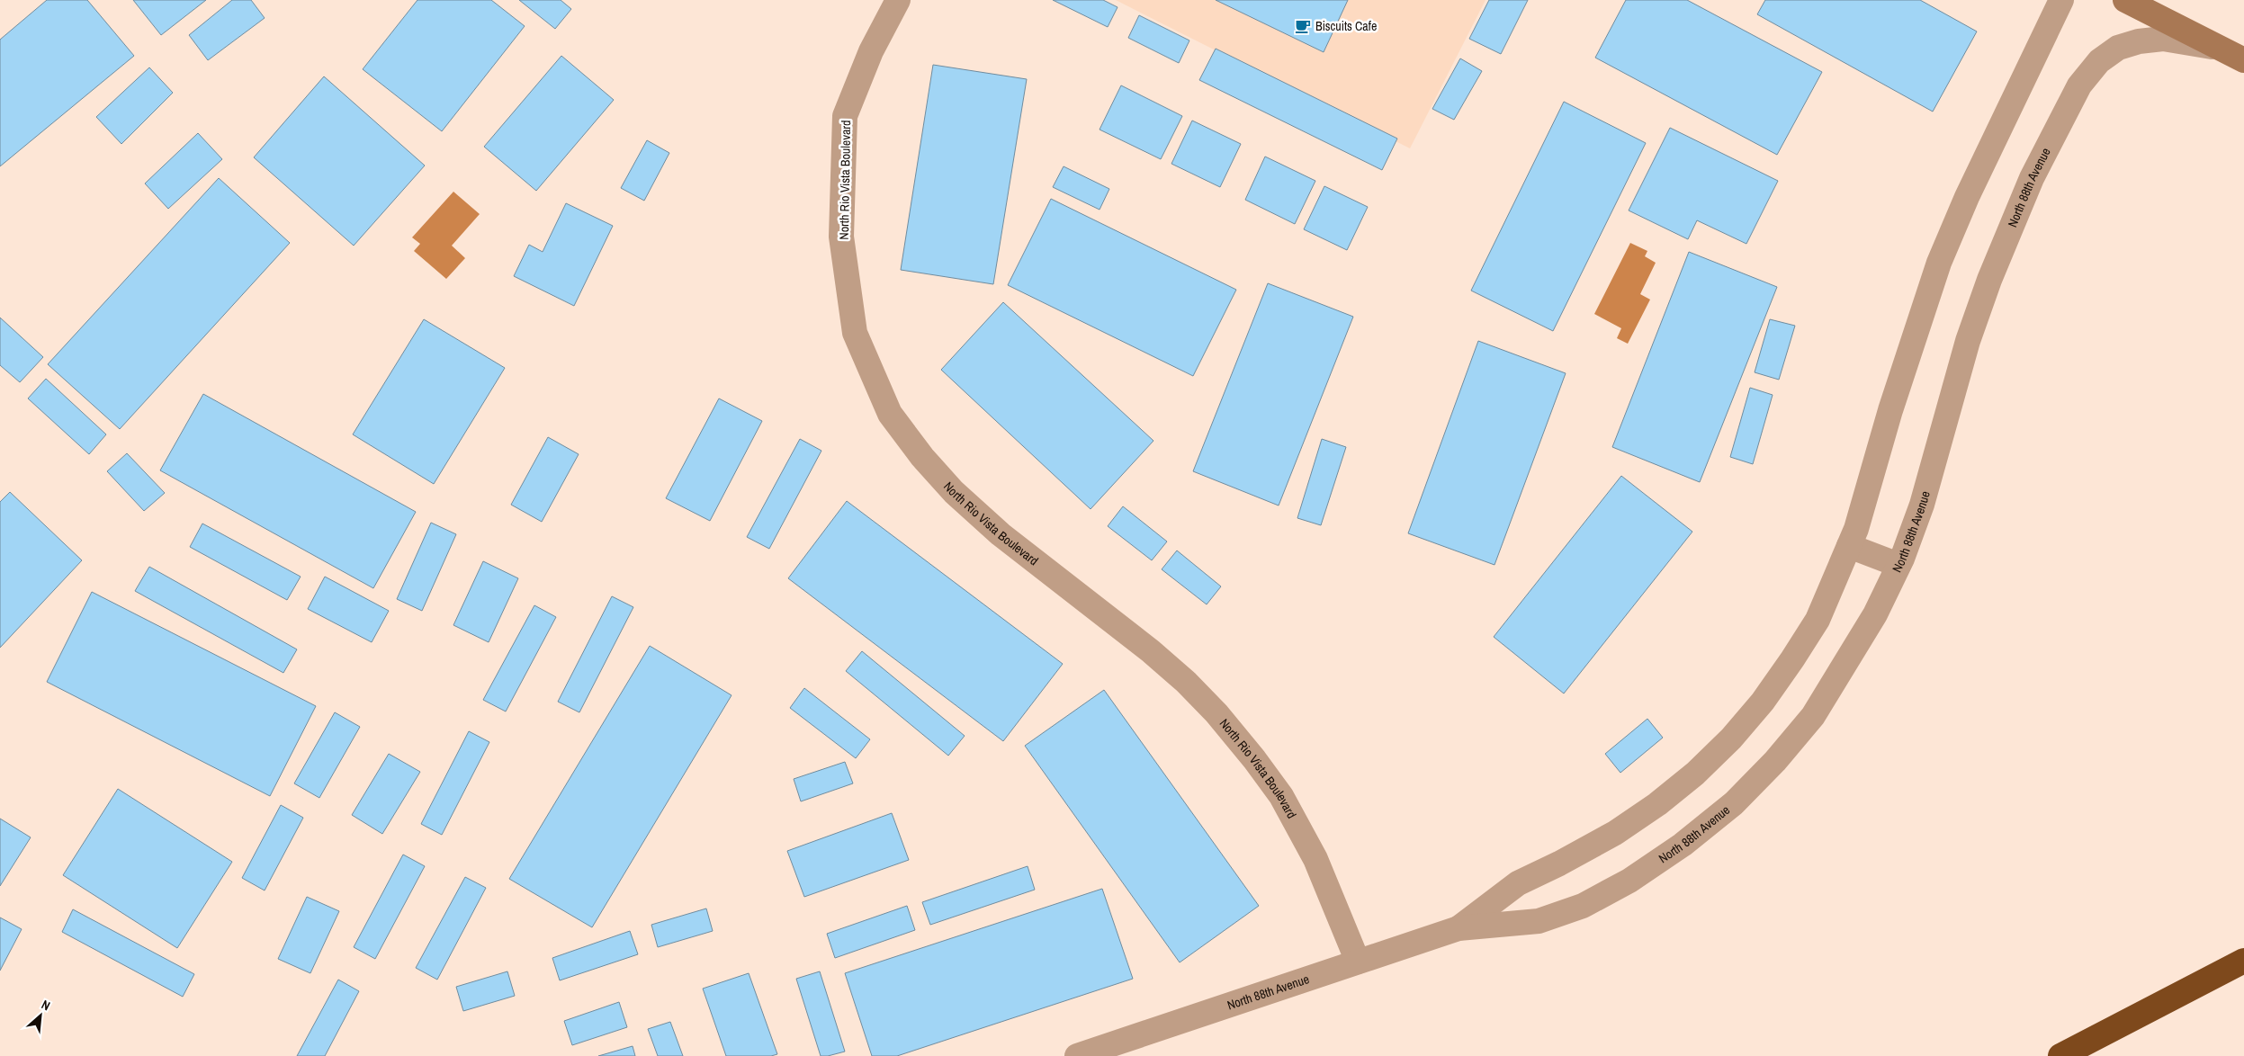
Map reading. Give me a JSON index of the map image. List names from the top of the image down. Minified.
{"streets":{"street":["North Rio Vista Boulevard","North 88th Avenue"]},"crossings":[["North Rio Vista Boulevard","North 88th Avenue"]],"places":{"cafe":["Biscuits Cafe"]},"north":"top right"}
